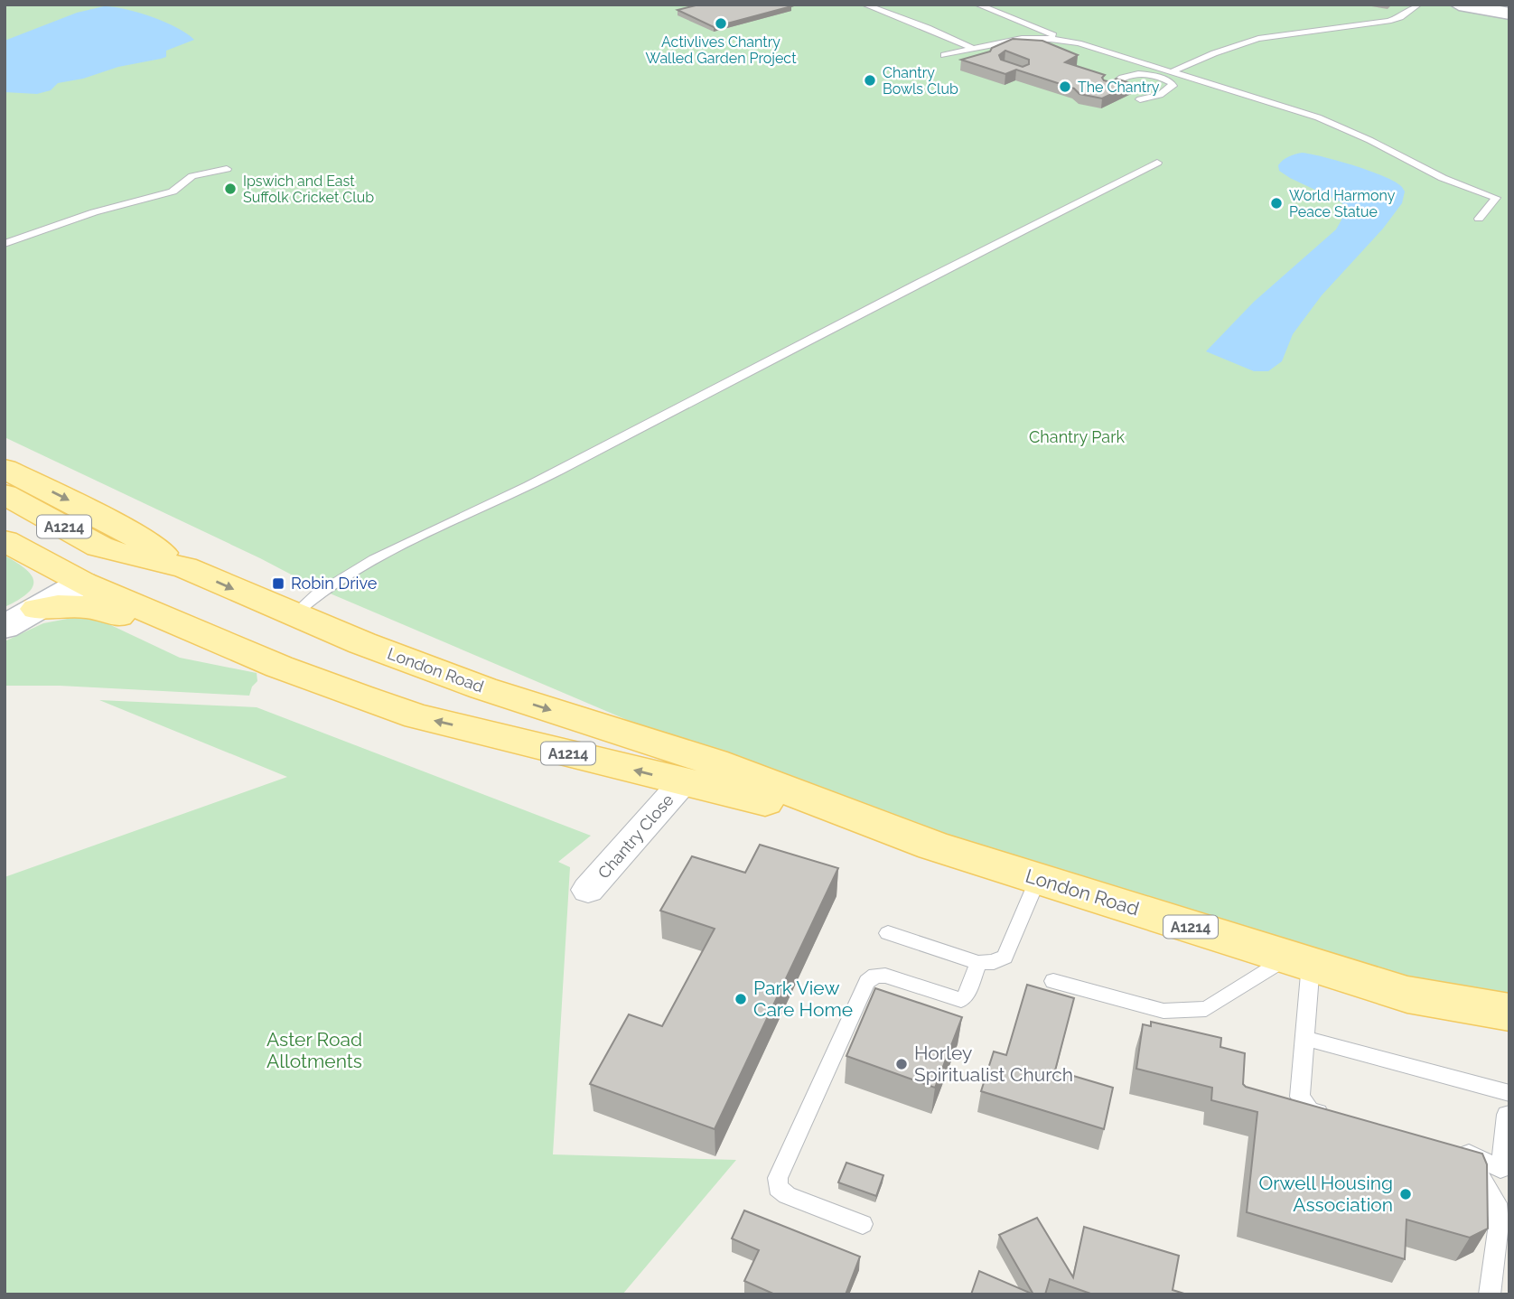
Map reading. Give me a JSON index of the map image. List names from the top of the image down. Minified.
{"streets":{"main road":["A1214","London Road"],"street":["Chantry Close"]},"crossings":[["London Road","Chantry Close"]],"parks":["Chantry Park","Aster Road Allotments"],"places":{"other":["Activlives Chantry Walled Garden Project","Chantry Bowls Club","The Chantry","Ipswich and East Suffolk Cricket Club","World Harmony Peace Statue","Park View Care Home","Horley Spiritualist Church","Orwell Housing Association"],"transit":["Robin Drive"]}}
